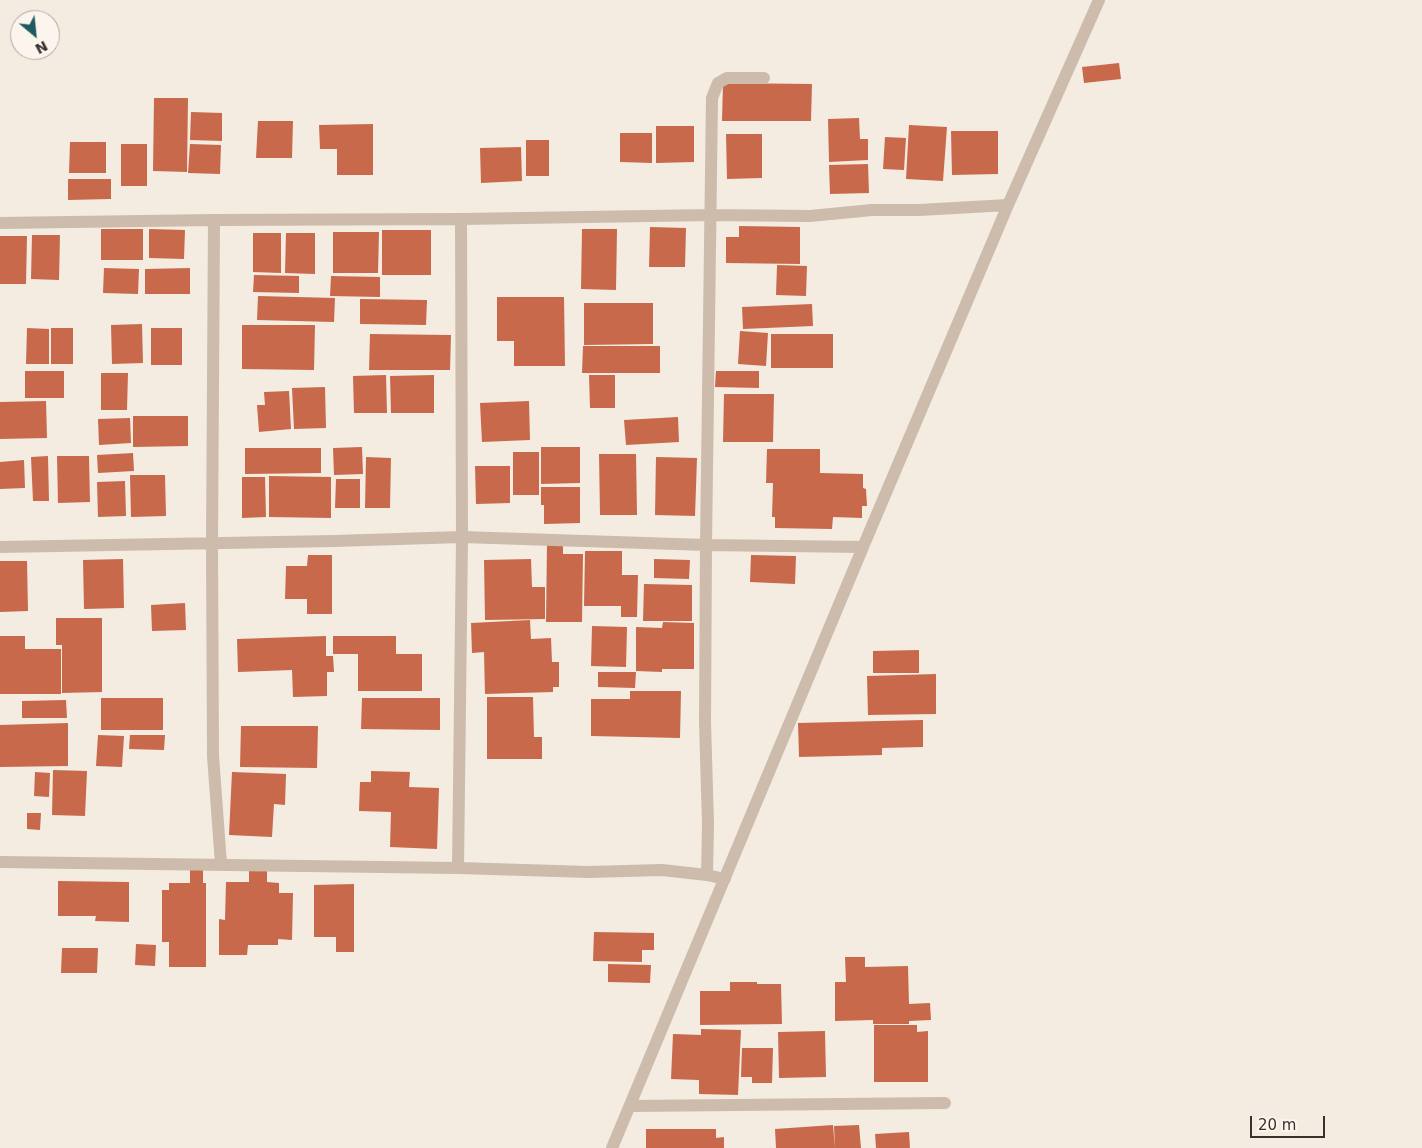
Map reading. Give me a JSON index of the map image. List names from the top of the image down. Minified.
{"scale_bar":"20 m","north":"bottom right"}
